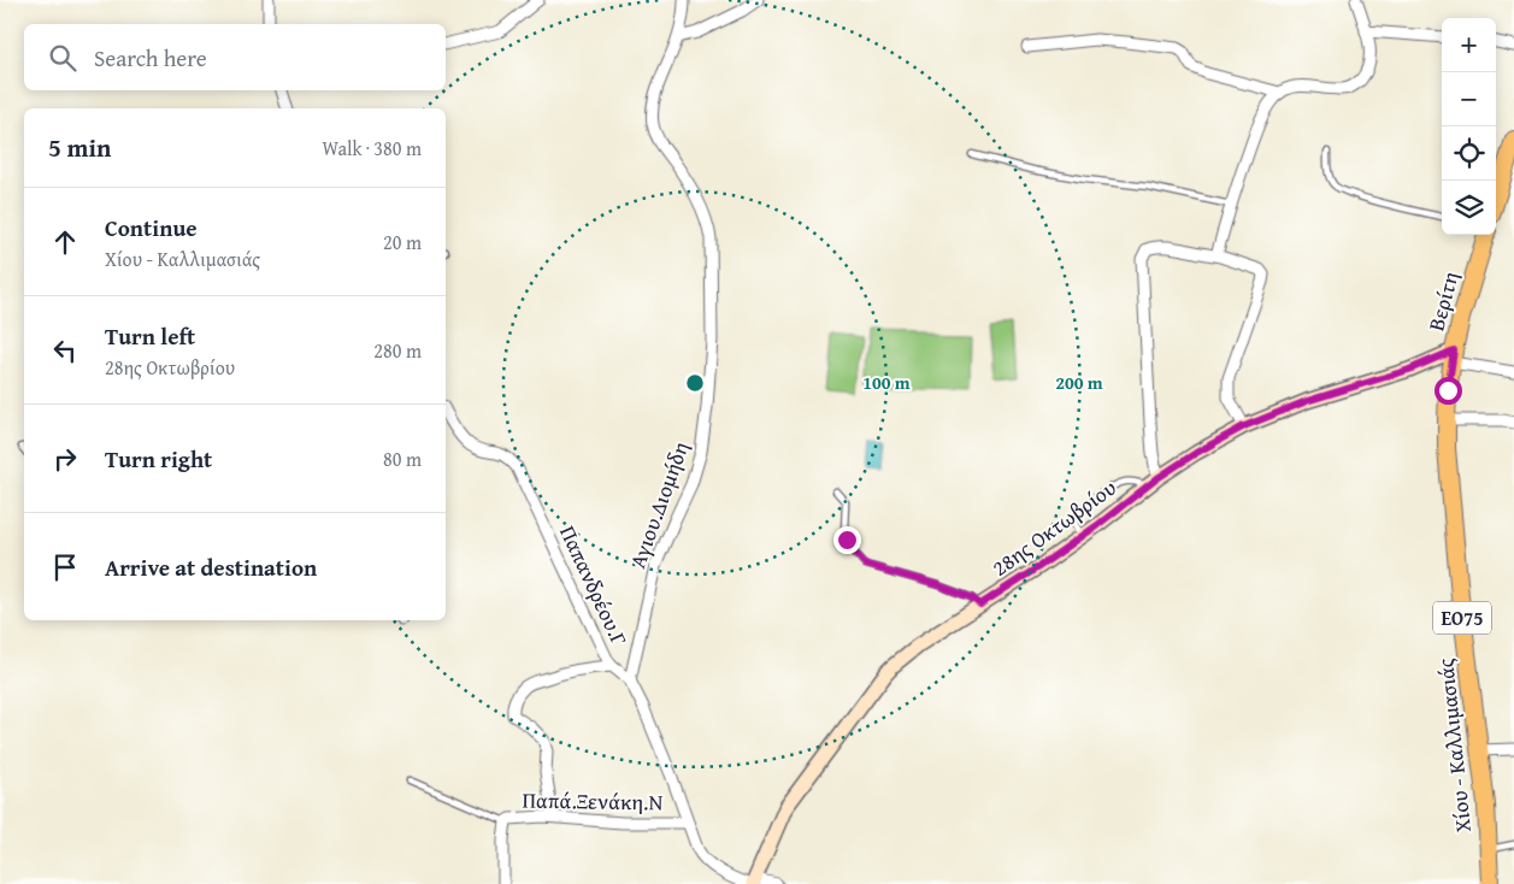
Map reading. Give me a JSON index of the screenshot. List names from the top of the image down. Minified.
{"streets":{"main road":["Βερίτη","28ης Οκτωβρίου","ΕΟ75","Χίου - Καλλιμασιάς"],"street":["Αγιου.Διομήδη","Παπανδρέου.Γ","Παπά.Ξενάκη.Ν"]},"crossings":[["Βερίτη","28ης Οκτωβρίου"],["Βερίτη","Χίου - Καλλιμασιάς"],["Αγιου.Διομήδη","Παπανδρέου.Γ"],["28ης Οκτωβρίου","Παπανδρέου.Γ"],["28ης Οκτωβρίου","Χίου - Καλλιμασιάς"],["Παπανδρέου.Γ","Παπά.Ξενάκη.Ν"]],"page":{"map_buttons":["+","−"],"search":"Search here","heading":["5 min","Walk · 380 m"],"list":[["Continue","Χίου - Καλλιμασιάς","20 m"],["Turn left","28ης Οκτωβρίου","280 m"],["Turn right","80 m"],"Arrive at destination"]},"rings":["100 m","200 m"]}
